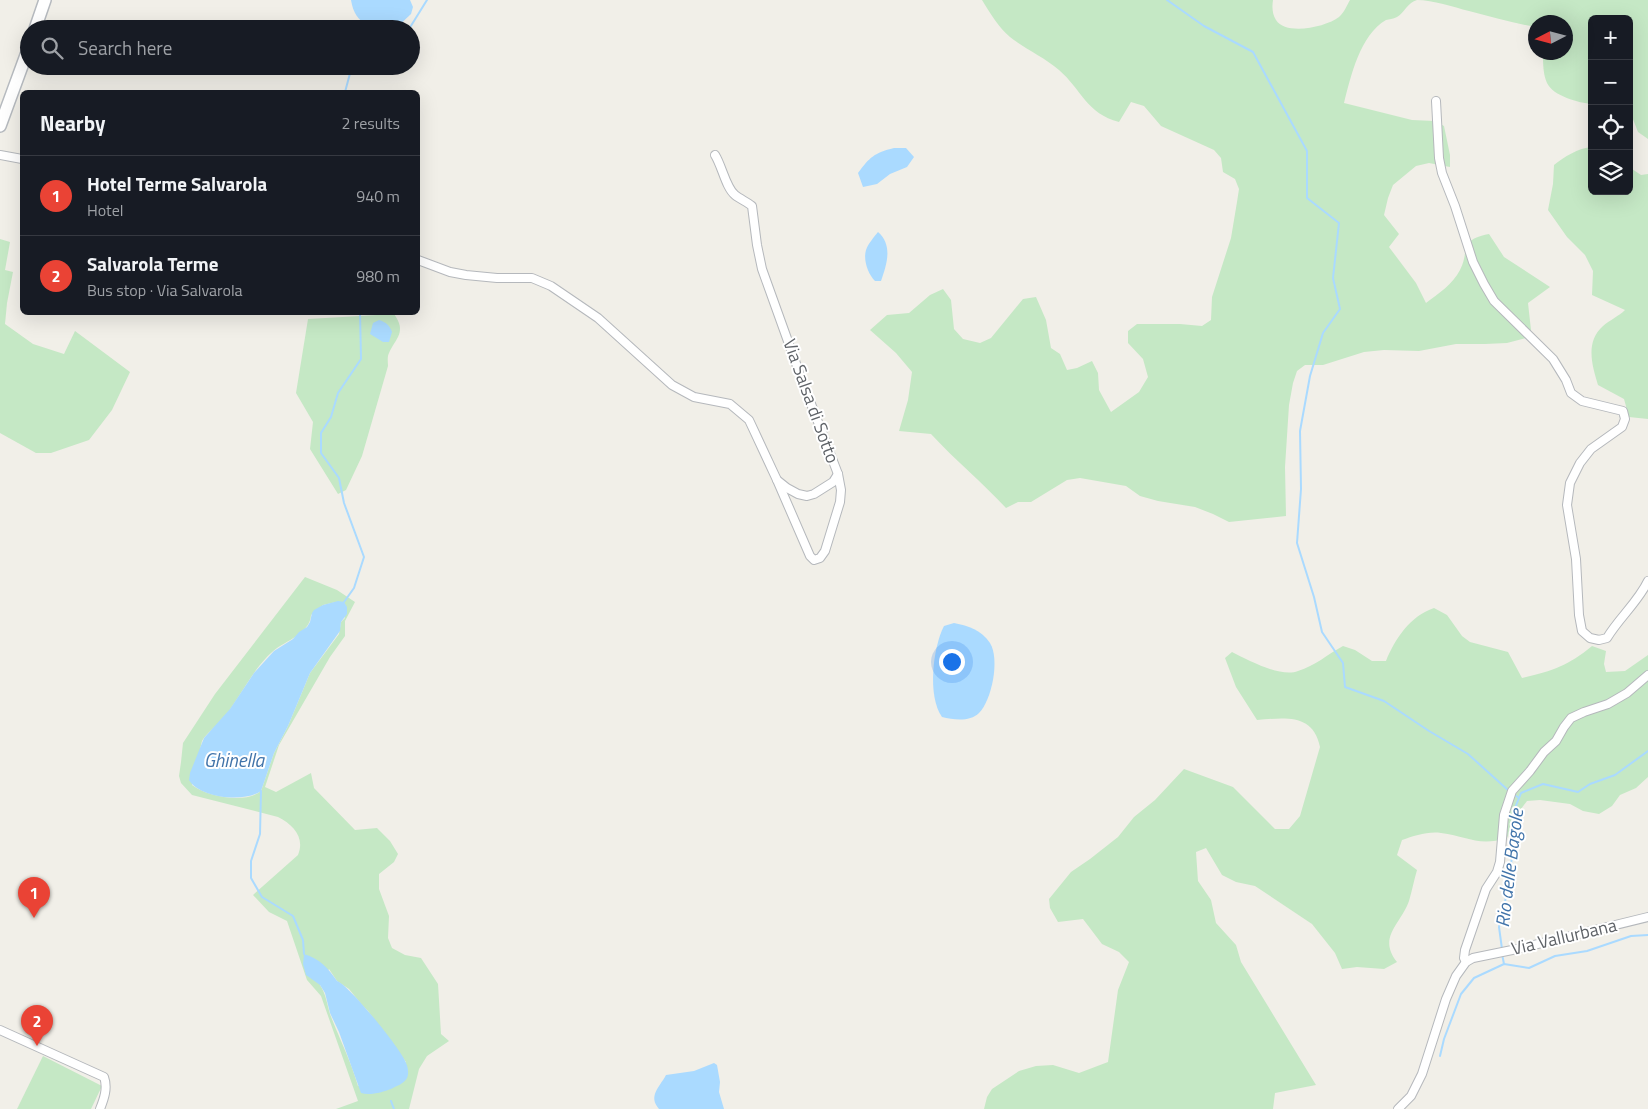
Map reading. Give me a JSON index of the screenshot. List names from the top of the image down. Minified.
{"streets":{"street":["Via Salsa di Sotto","Via Vallurbana"]},"water":["Ghinella","Rio delle Bagole"],"north":"left","page":{"map_buttons":["+","−"],"search":"Search here","heading":["Nearby","2 results"],"list":[{"mark":"1","name":"Hotel Terme Salvarola","note":"Hotel","value":"940 m"},{"mark":"2","name":"Salvarola Terme","note":"Bus stop · Via Salvarola","value":"980 m"}],"pins":["1","2"]}}
